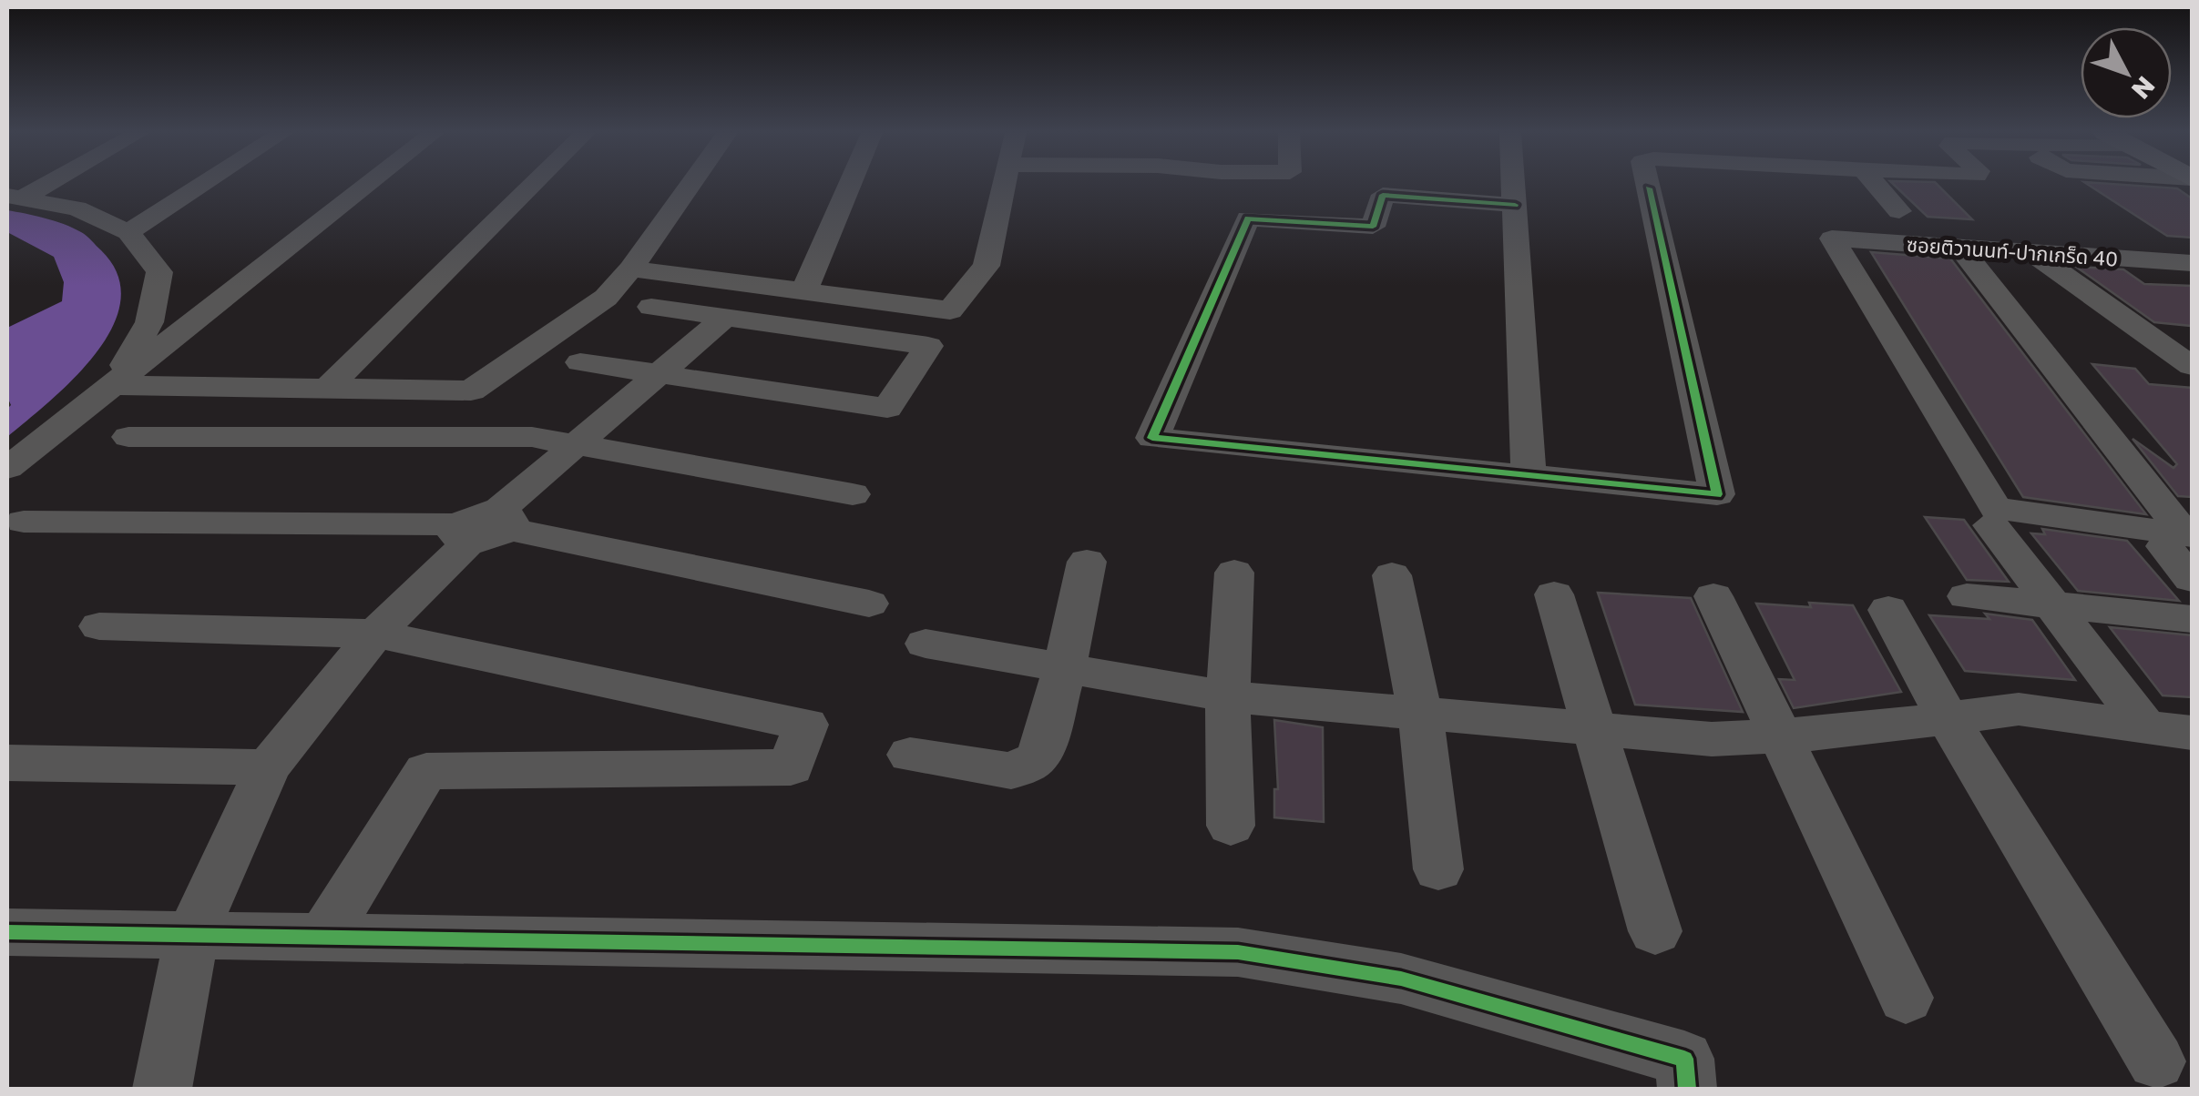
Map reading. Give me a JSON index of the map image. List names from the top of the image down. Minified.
{"streets":{"street":["ซอยติวานนท์-ปากเกร็ด 40"]},"north":"bottom right"}
